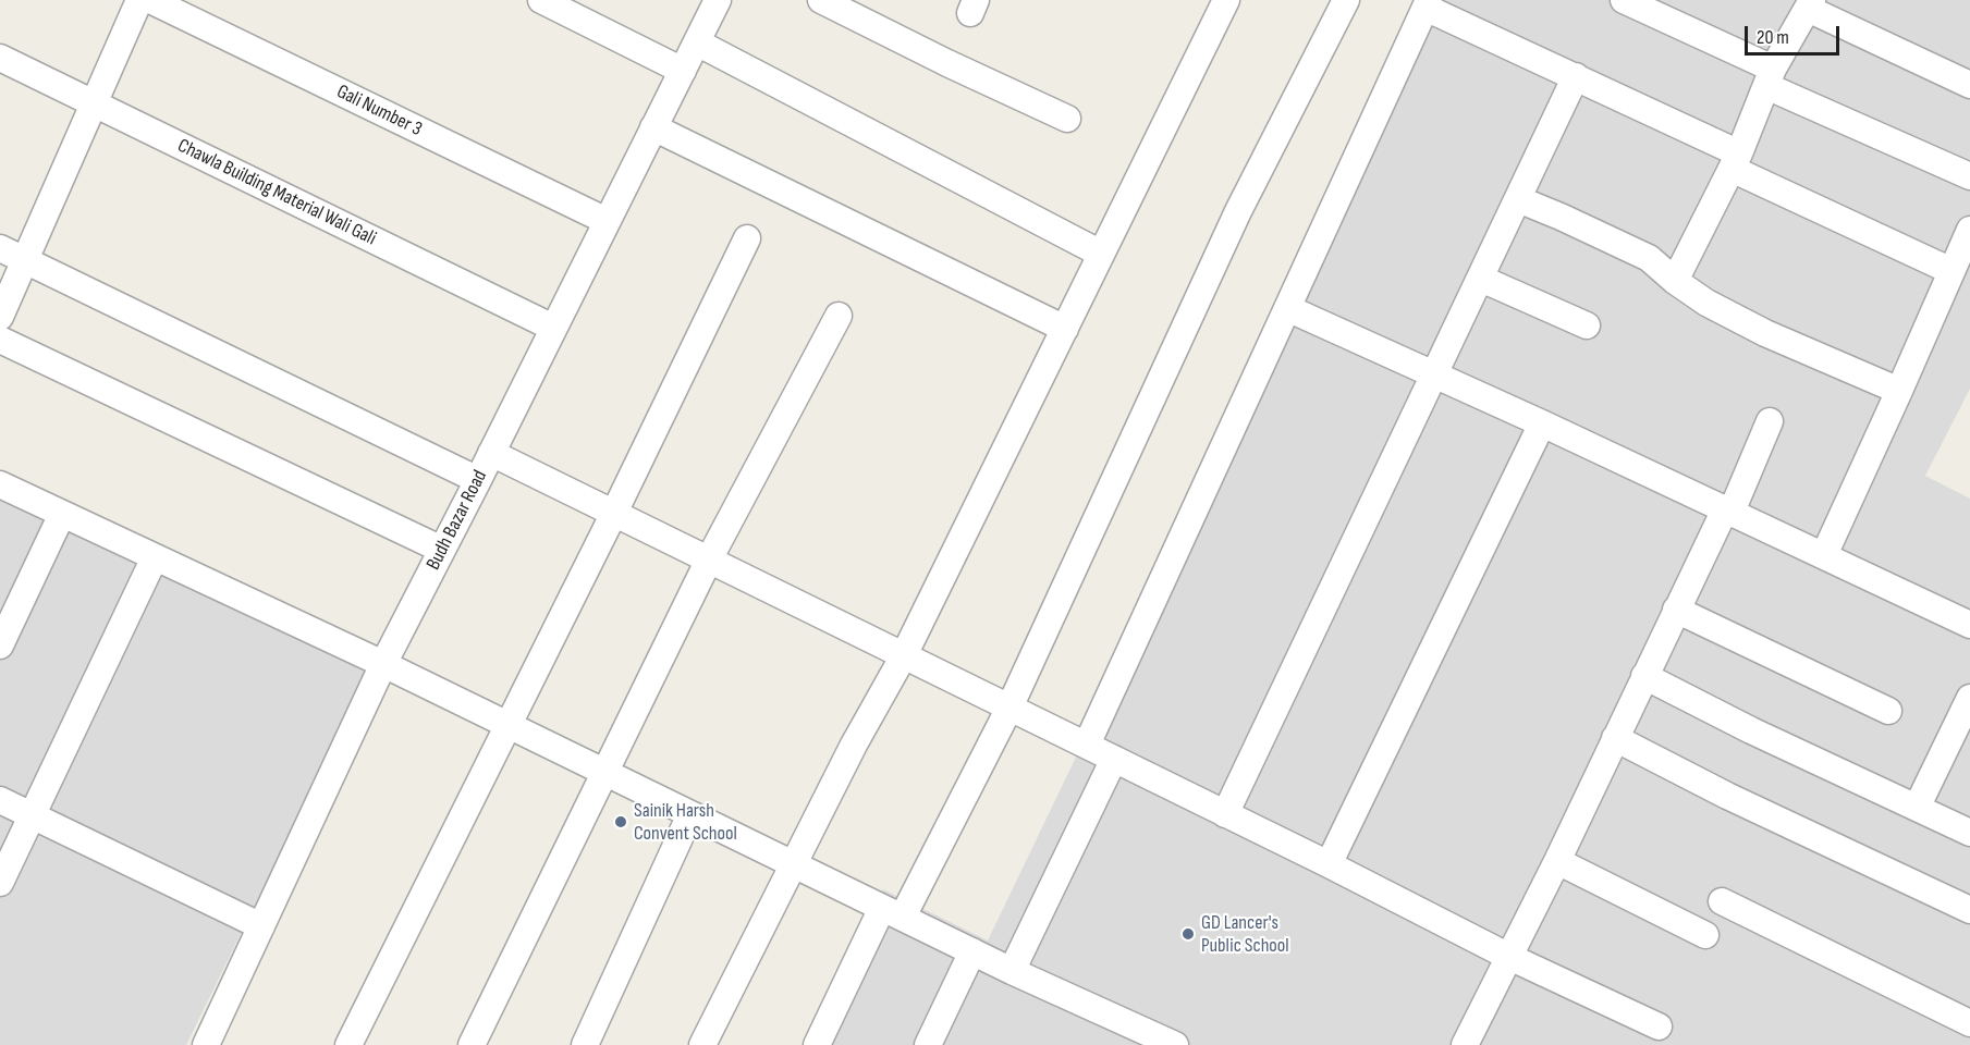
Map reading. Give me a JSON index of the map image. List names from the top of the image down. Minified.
{"streets":{"street":["Gali Number 3","Chawla Building Material Wali Gali","Budh Bazar Road"]},"crossings":[["Gali Number 3","Budh Bazar Road"],["Chawla Building Material Wali Gali","Budh Bazar Road"]],"places":["Sainik Harsh Convent School","GD Lancer's Public School"],"scale_bar":"20 m"}
